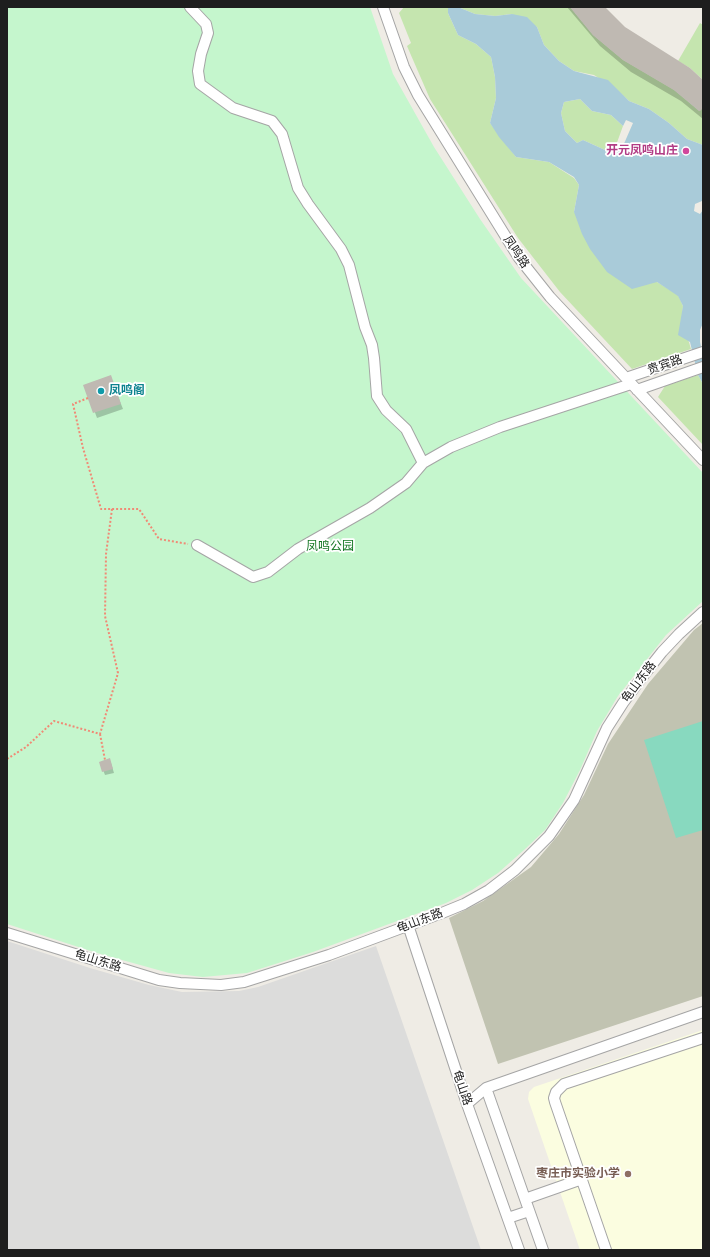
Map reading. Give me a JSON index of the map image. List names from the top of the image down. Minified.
{"streets":{"street":["凤鸣路","贵宾路","龟山东路","龟山路"]},"crossings":[["凤鸣路","贵宾路"],["龟山东路","龟山路"]],"parks":["凤鸣公园"],"places":["开元凤鸣山庄","凤鸣阁","枣庄市实验小学"]}
